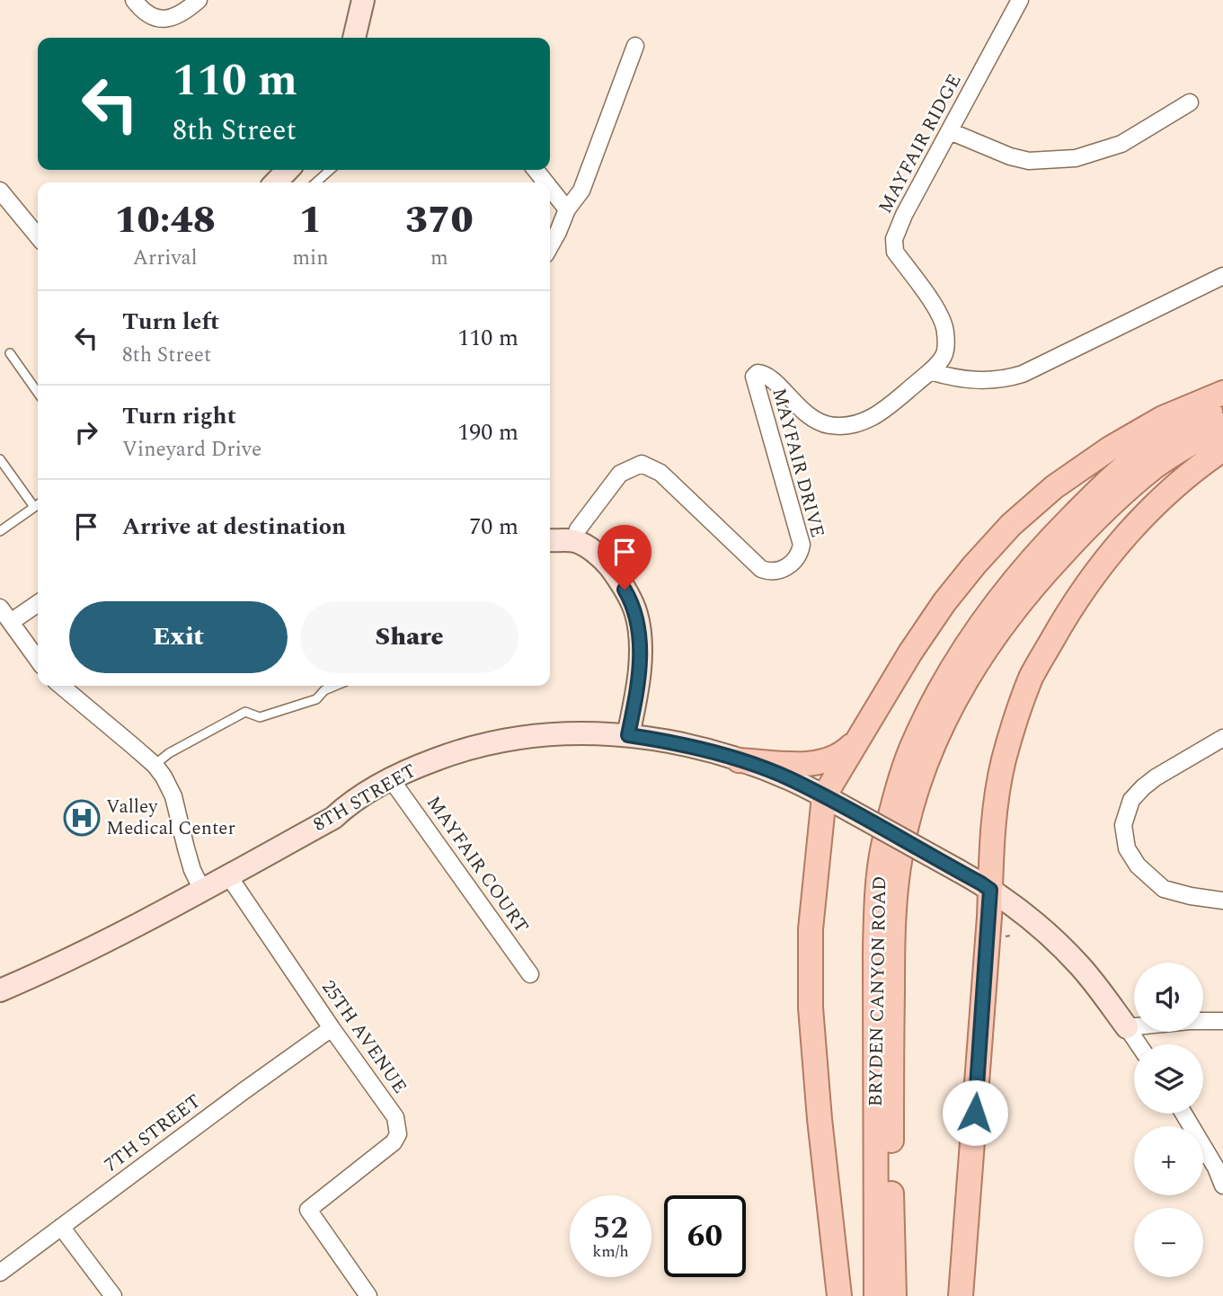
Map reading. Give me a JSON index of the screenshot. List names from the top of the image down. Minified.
{"streets":{"main road":["8TH STREET","BRYDEN CANYON ROAD"],"street":["MAYFAIR RIDGE","MAYFAIR DRIVE","MAYFAIR COURT","25TH AVENUE","7TH STREET"]},"crossings":[["MAYFAIR RIDGE","MAYFAIR DRIVE"],["8TH STREET","MAYFAIR COURT"],["8TH STREET","25TH AVENUE"],["25TH AVENUE","7TH STREET"]],"places":{"hospital":["Valley Medical Center"]},"page":{"turn":["110 m","8th Street"],"eta":["10:48","Arrival","1","min","370","m"],"list":[{"name":"Turn left","note":"8th Street","value":"110 m"},{"name":"Turn right","note":"Vineyard Drive","value":"190 m"},{"name":"Arrive at destination","value":"70 m"}],"buttons":["Exit","Share"],"map_buttons":["+","−"],"speed":"52 km/h","limit":"60"}}
